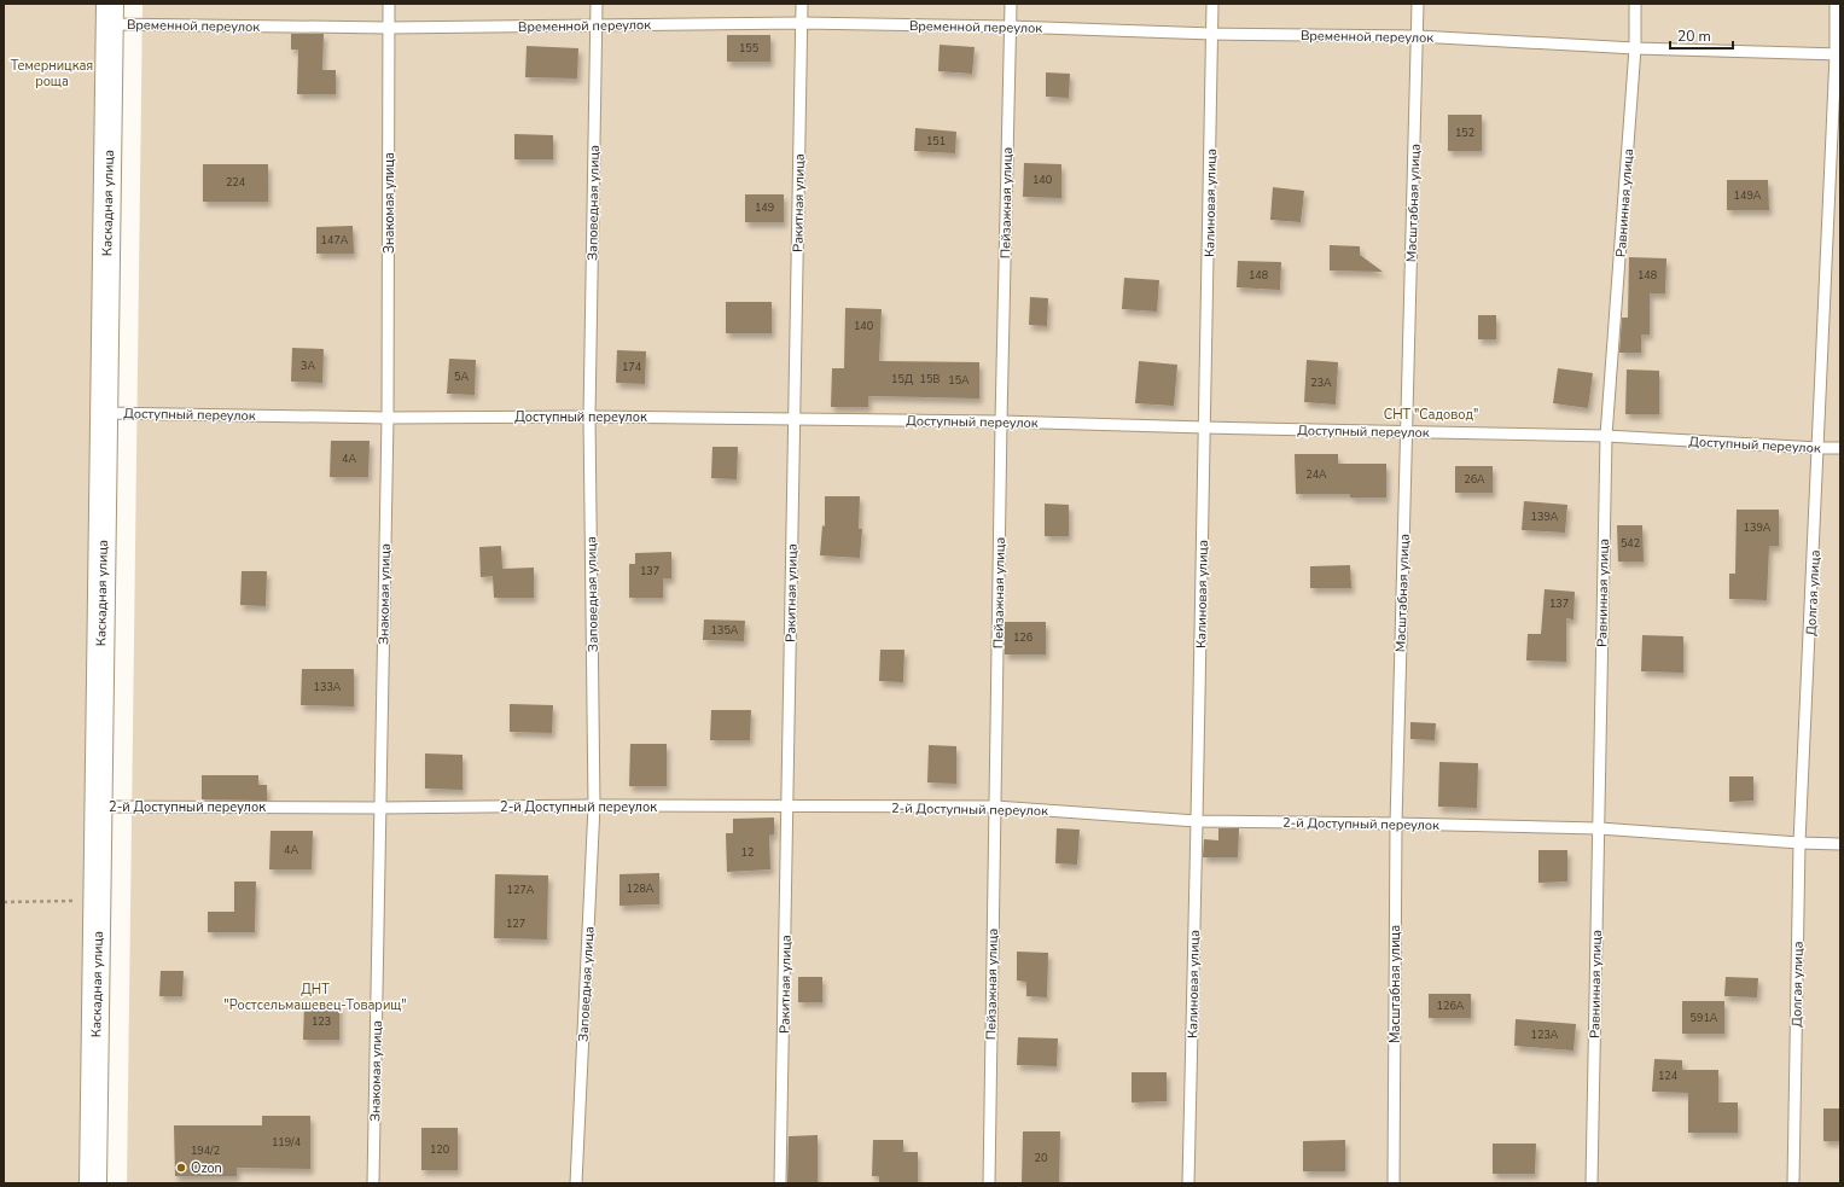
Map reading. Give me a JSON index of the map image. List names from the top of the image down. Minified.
{"streets":{"street":["Каскадная улица"],"lane":["Временной переулок","Знакомая улица","Заповедная улица","Ракитная улица","Пейзажная улица","Калиновая улица","Масштабная улица","Равнинная улица","Доступный переулок","Долгая улица","2-й Доступный переулок"]},"crossings":[["Временной переулок","Каскадная улица"],["Временной переулок","Знакомая улица"],["Временной переулок","Заповедная улица"],["Временной переулок","Ракитная улица"],["Временной переулок","Пейзажная улица"],["Временной переулок","Калиновая улица"],["Временной переулок","Масштабная улица"],["Временной переулок","Равнинная улица"],["Временной переулок","Долгая улица"],["Каскадная улица","Доступный переулок"],["Каскадная улица","2-й Доступный переулок"],["Знакомая улица","Доступный переулок"],["Знакомая улица","2-й Доступный переулок"],["Заповедная улица","Доступный переулок"],["Заповедная улица","2-й Доступный переулок"],["Ракитная улица","Доступный переулок"],["Ракитная улица","2-й Доступный переулок"],["Пейзажная улица","Доступный переулок"],["Пейзажная улица","2-й Доступный переулок"],["Калиновая улица","Доступный переулок"],["Калиновая улица","2-й Доступный переулок"],["Масштабная улица","Доступный переулок"],["Масштабная улица","2-й Доступный переулок"],["Равнинная улица","Доступный переулок"],["Равнинная улица","2-й Доступный переулок"],["Доступный переулок","Долгая улица"],["Долгая улица","2-й Доступный переулок"]],"parks":["Темерницкая роща","СНТ \"Садовод\"","ДНТ \"Ростсельмашевец-Товарищ\""],"places":["Ozon"],"house_numbers":["155","152","151","140","224","149А","149","147А","148","148","140","3А","174","5А","15Д","15В","15А","23А","4А","24А","26А","139А","139А","542","137","137","135А","126","133А","4А","12","128А","127А","127","126А","591А","123","123А","124","119/4","120","194/2","20"],"scale_bar":"20 m"}
